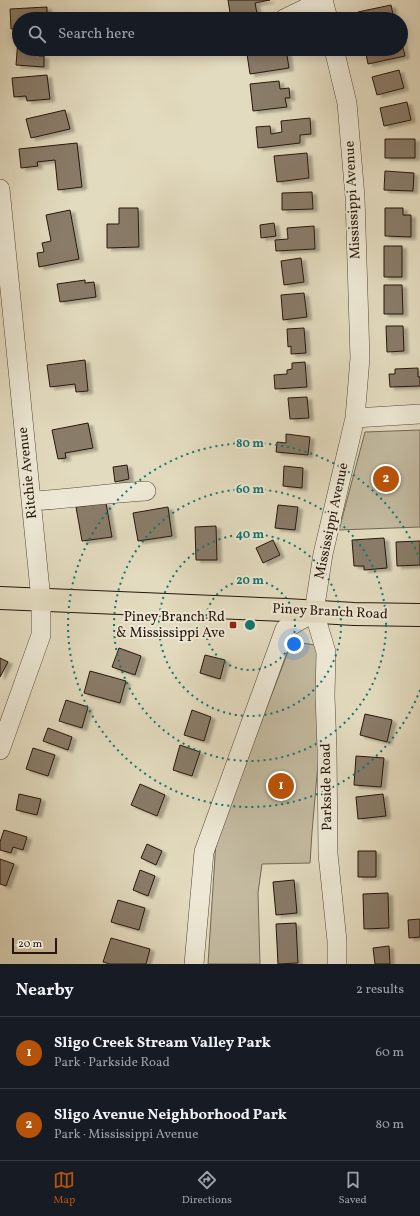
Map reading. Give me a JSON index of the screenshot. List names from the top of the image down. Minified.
{"streets":{"main road":["Piney Branch Road"],"street":["Mississippi Avenue","Ritchie Avenue","Parkside Road"]},"crossings":[["Mississippi Avenue","Piney Branch Road"],["Mississippi Avenue","Parkside Road"],["Ritchie Avenue","Piney Branch Road"],["Piney Branch Road","Parkside Road"]],"places":{"transit":["Piney Branch Rd & Mississippi Ave"]},"scale_bar":"20 m","page":{"search":"Search here","pins":["2","1"],"scale":"20 m","heading":["Nearby","2 results"],"list":[{"mark":"1","name":"Sligo Creek Stream Valley Park","note":"Park · Parkside Road","value":"60 m"},{"mark":"2","name":"Sligo Avenue Neighborhood Park","note":"Park · Mississippi Avenue","value":"80 m"}],"nav":["Map","Directions","Saved"]},"rings":["80 m","60 m","40 m","20 m"]}
